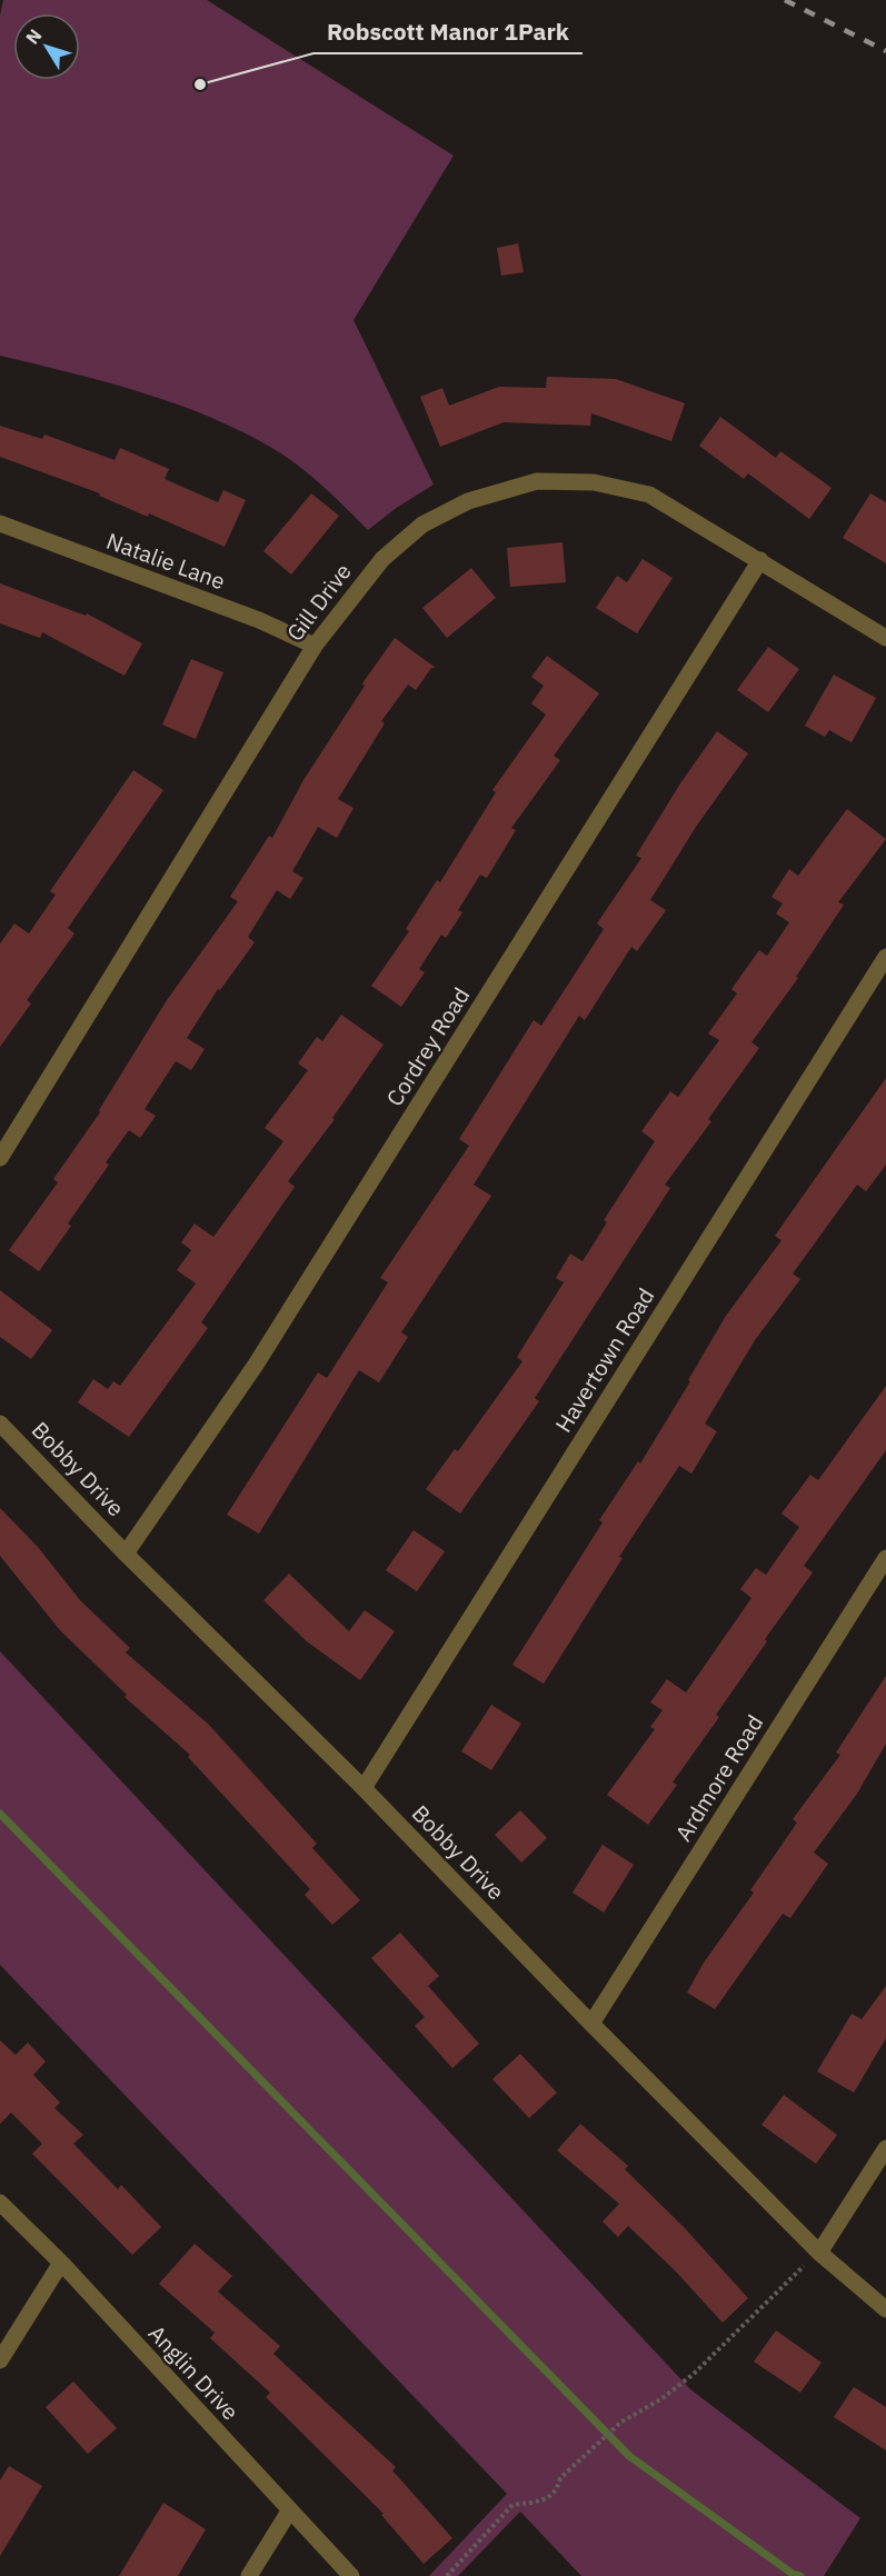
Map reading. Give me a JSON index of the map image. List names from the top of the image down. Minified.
{"streets":{"street":["Natalie Lane","Gill Drive","Cordrey Road","Havertown Road","Bobby Drive","Ardmore Road","Anglin Drive"]},"crossings":[["Natalie Lane","Gill Drive"],["Gill Drive","Cordrey Road"],["Cordrey Road","Bobby Drive"],["Havertown Road","Bobby Drive"],["Bobby Drive","Ardmore Road"]],"places":["Robscott Manor 1Park"],"north":"top left"}
